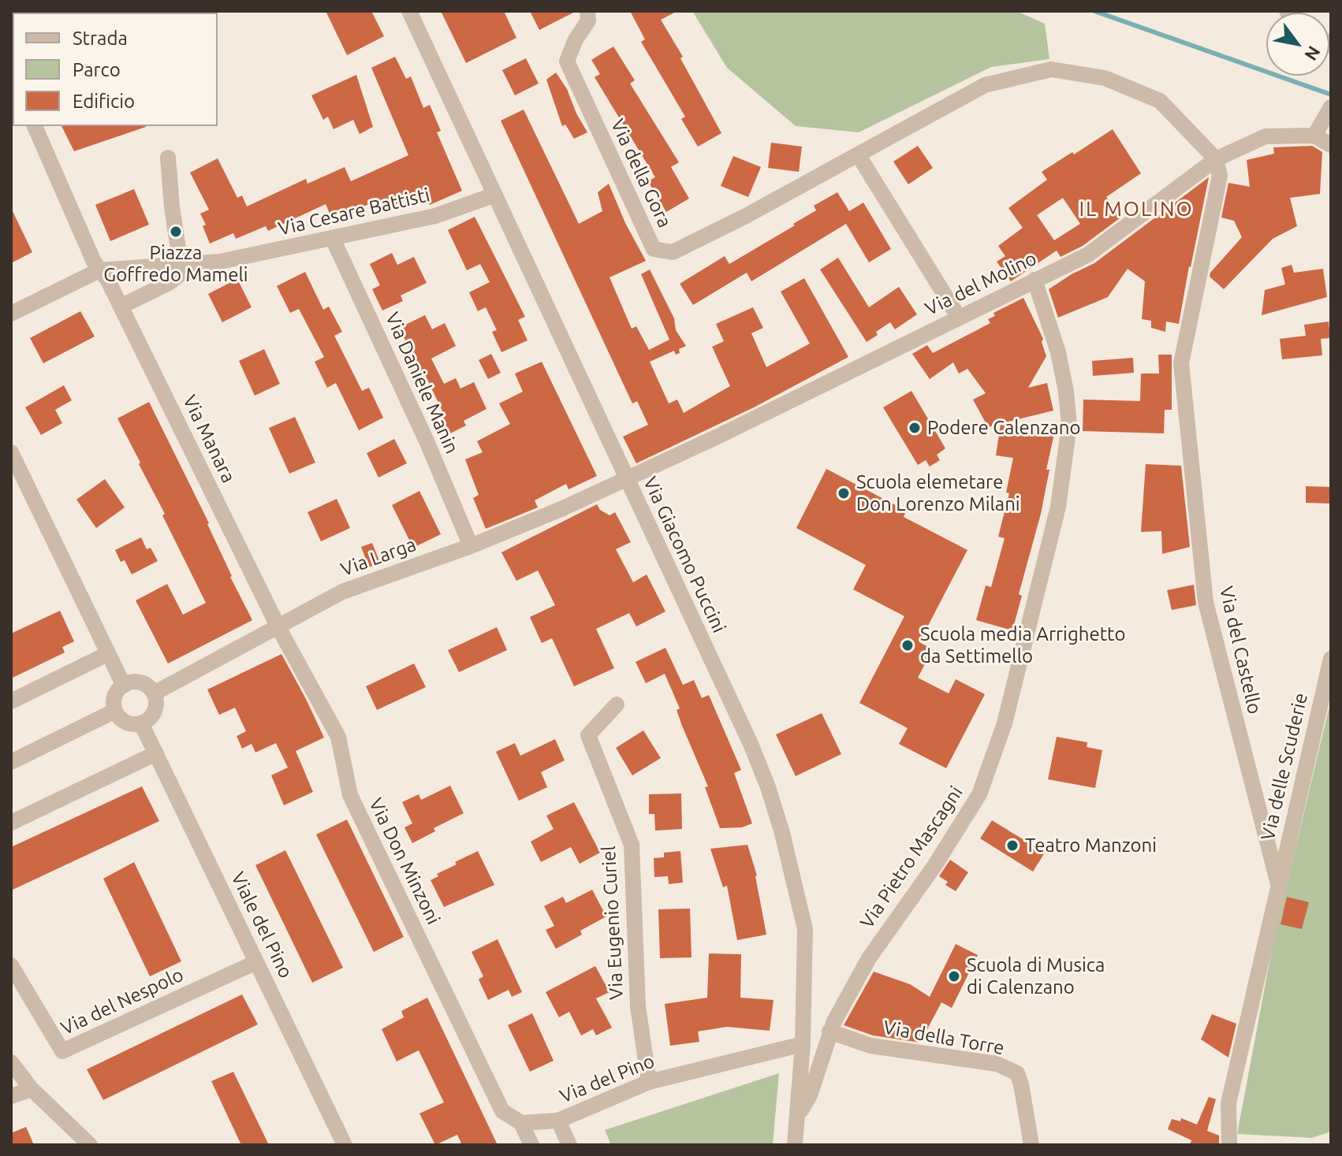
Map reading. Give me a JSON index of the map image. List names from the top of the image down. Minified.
{"streets":{"street":["Via della Gora","Via Cesare Battisti","Via del Molino","Via Daniele Manin","Via Manara","Via Giacomo Puccini","Via Larga","Via del Castello","Via delle Scuderie","Via Pietro Mascagni","Via Don Minzoni","Via Eugenio Curiel","Viale del Pino","Via del Nespolo","Via della Torre","Via del Pino"]},"crossings":[["Via Cesare Battisti","Via Daniele Manin"],["Via Cesare Battisti","Via Giacomo Puccini"],["Via del Molino","Via Giacomo Puccini"],["Via del Molino","Via Larga"],["Via del Molino","Via del Castello"],["Via del Molino","Via Pietro Mascagni"],["Via Daniele Manin","Via Larga"],["Via Manara","Via Larga"],["Via Manara","Via Don Minzoni"],["Via Giacomo Puccini","Via Larga"],["Via Giacomo Puccini","Via Pietro Mascagni"],["Via Giacomo Puccini","Via del Pino"],["Via Larga","Via Don Minzoni"],["Via Larga","Viale del Pino"],["Via del Castello","Via delle Scuderie"],["Via Pietro Mascagni","Via della Torre"],["Via Don Minzoni","Via del Pino"],["Via Eugenio Curiel","Via del Pino"],["Viale del Pino","Via del Nespolo"]],"districts":["IL MOLINO"],"places":["Piazza Goffredo Mameli","Podere Calenzano","Scuola elemetare Don Lorenzo Milani","Scuola media Arrighetto da Settimello","Teatro Manzoni","Scuola di Musica di Calenzano"],"legend":["Strada","Parco","Edificio"],"north":"bottom right"}
